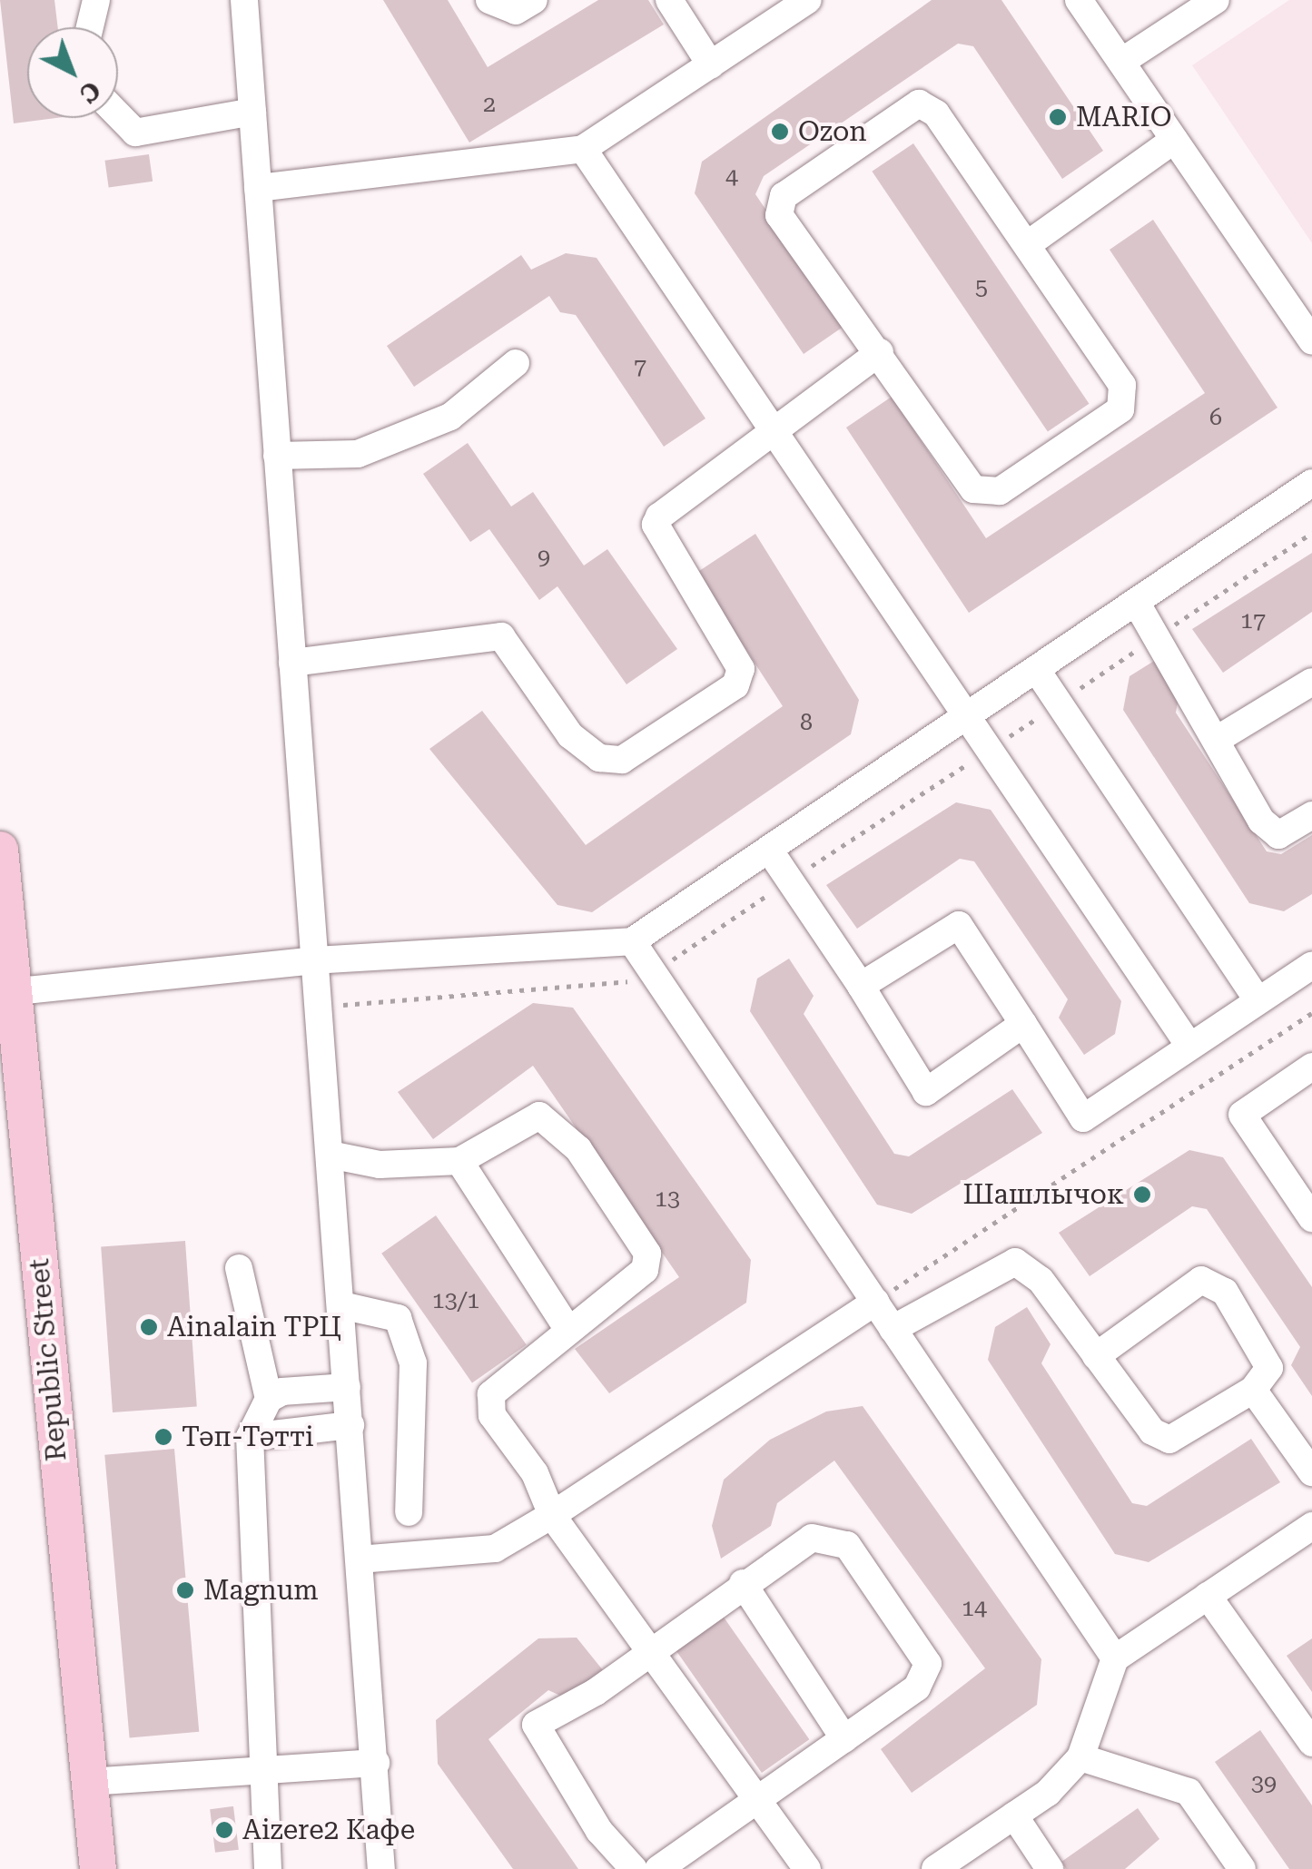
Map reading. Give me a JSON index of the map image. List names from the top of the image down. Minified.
{"streets":{"main road":["Republic Street"]},"places":["MARIO","Ozon","Шашлычок","Ainalain ТРЦ","Тәп-Тәтті","Magnum","Aizere2 Кафе"],"house_numbers":["2","4","5","7","6","9","17","8","13","13/1","14","39"],"north":"bottom right"}
